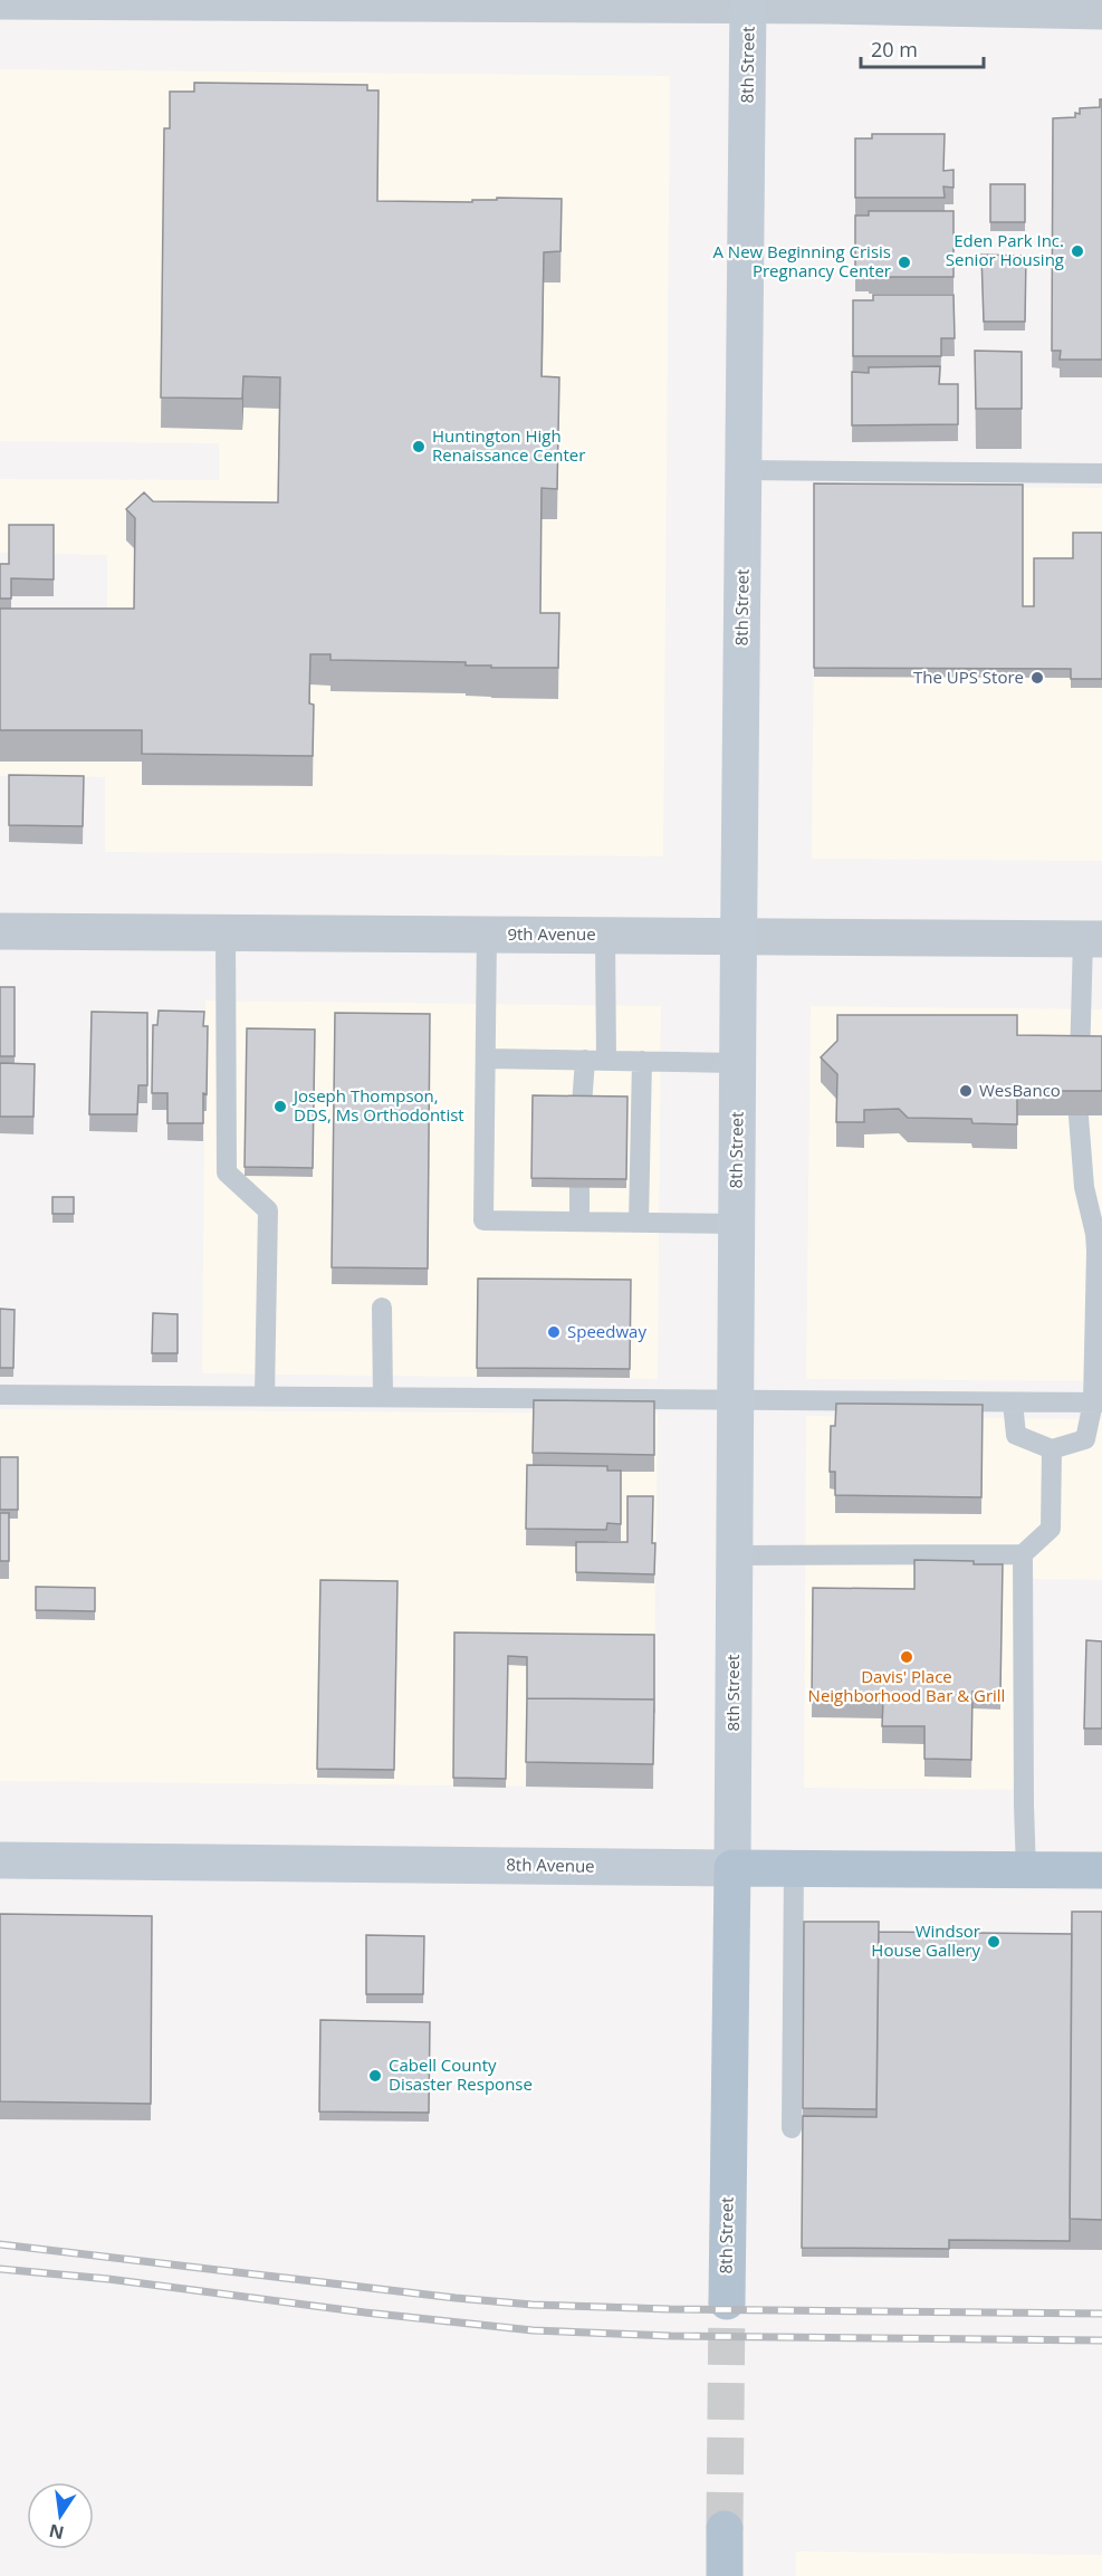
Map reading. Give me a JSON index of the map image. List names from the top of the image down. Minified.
{"streets":{"main road":["8th Street","8th Avenue"],"street":["9th Avenue"]},"crossings":[["8th Street","9th Avenue"],["8th Street","8th Avenue"]],"places":["Eden Park Inc. Senior Housing","A New Beginning Crisis Pregnancy Center","Huntington High Renaissance Center","The UPS Store","WesBanco","Joseph Thompson, DDS, Ms Orthodontist","Speedway","Davis' Place Neighborhood Bar & Grill","Windsor House Gallery","Cabell County Disaster Response"],"scale_bar":"20 m","north":"bottom"}
